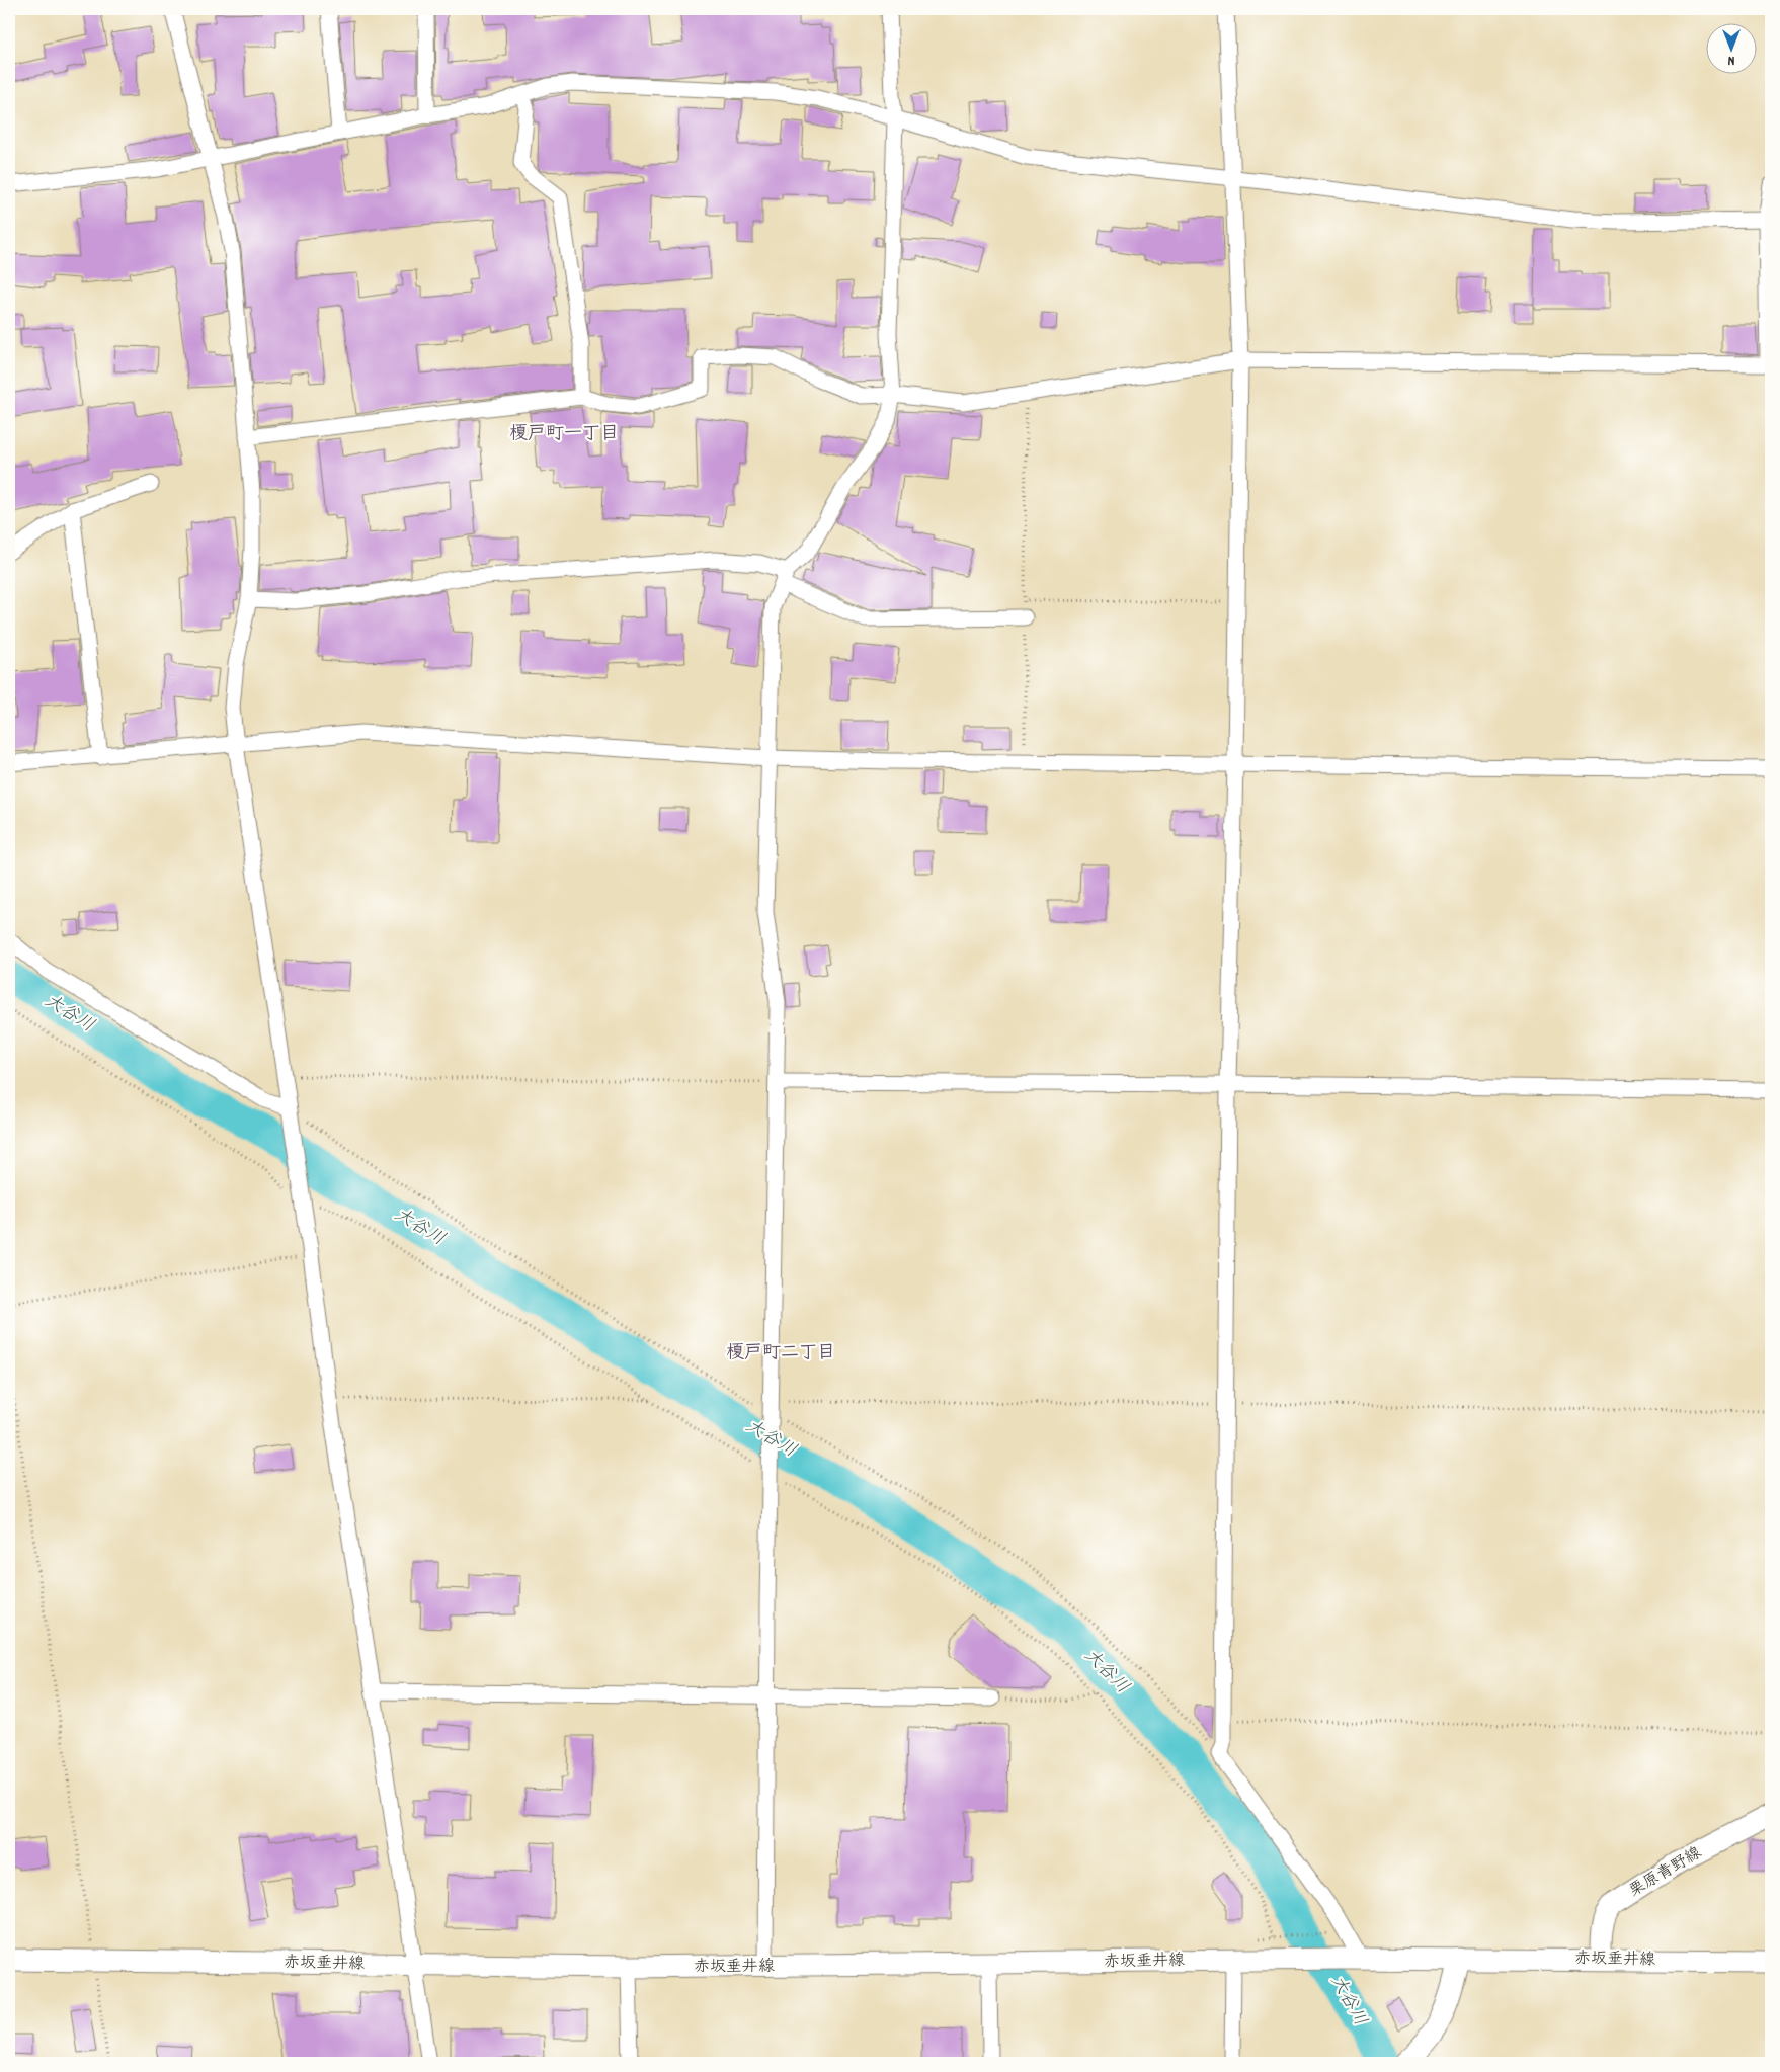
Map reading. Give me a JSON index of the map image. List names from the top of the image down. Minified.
{"streets":{"main road":["栗原青野線","赤坂垂井線"]},"crossings":[["栗原青野線","赤坂垂井線"]],"districts":["榎戸町一丁目","榎戸町二丁目"],"water":["大谷川"],"north":"bottom"}
